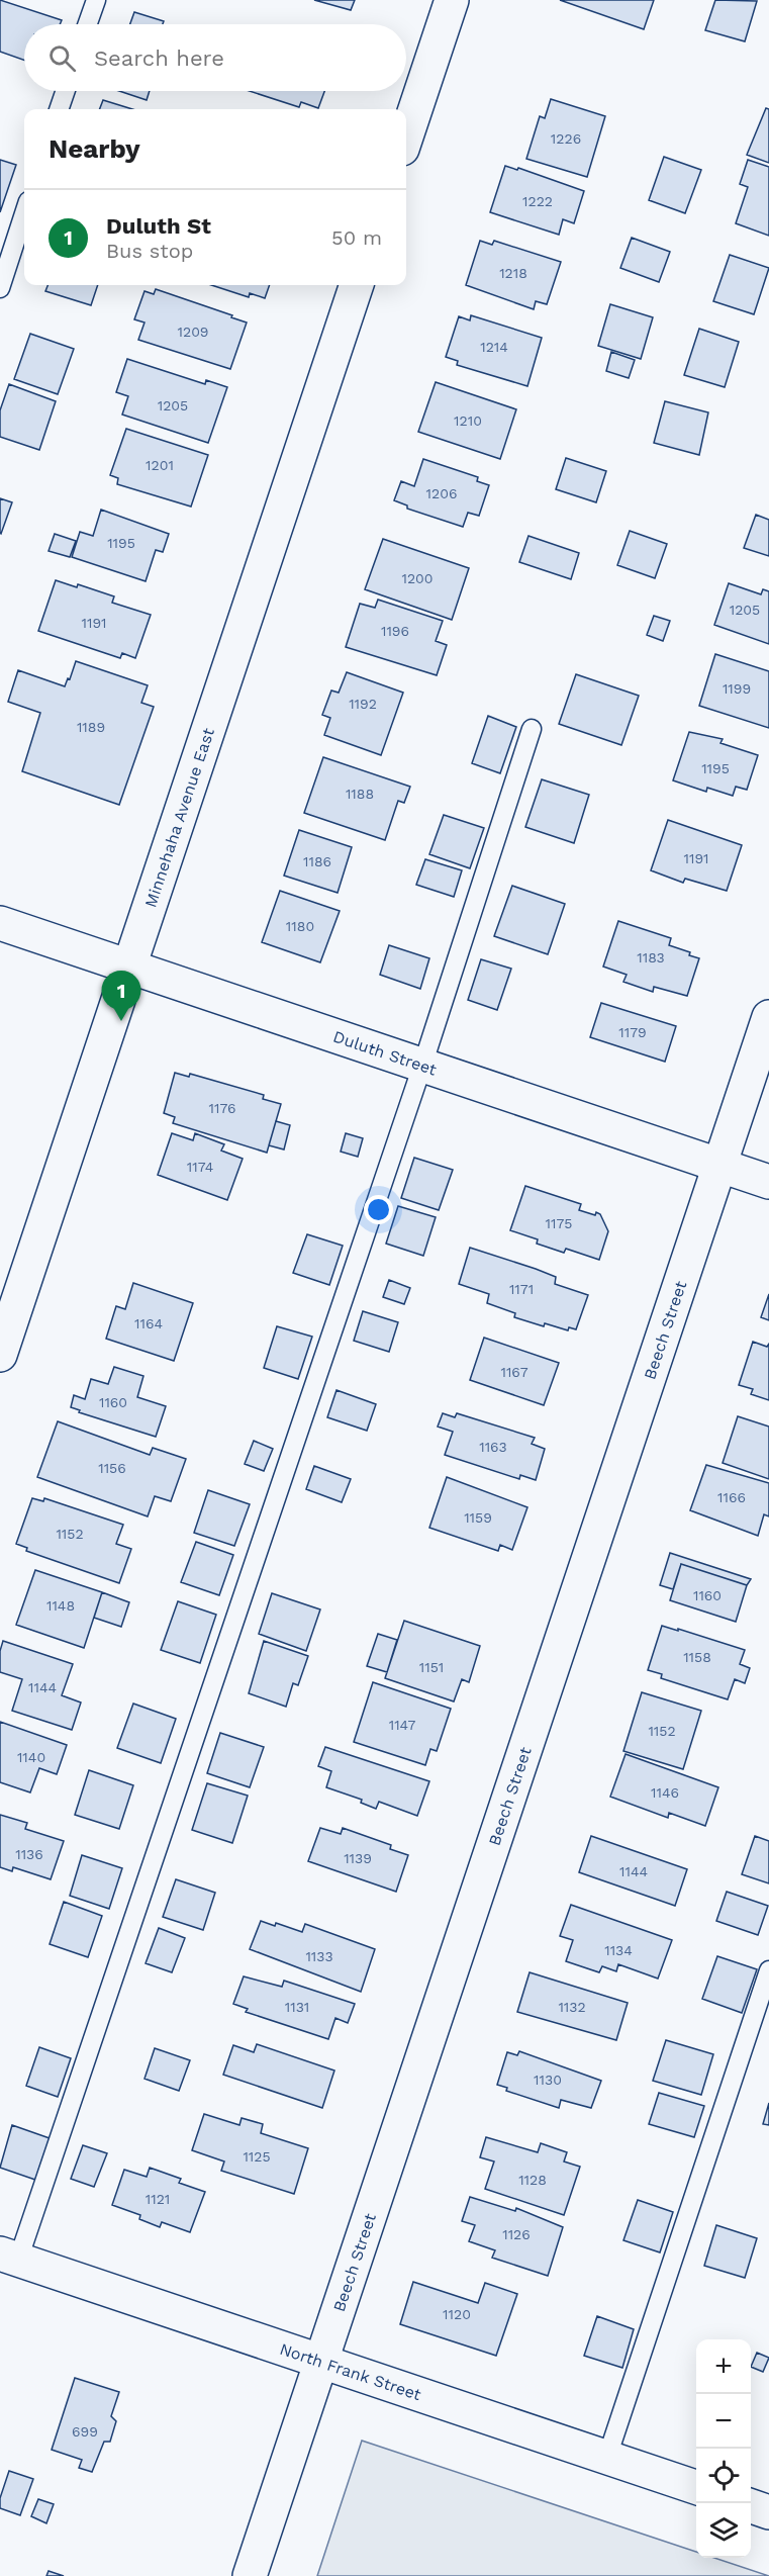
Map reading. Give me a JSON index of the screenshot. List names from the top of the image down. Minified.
{"streets":{"street":["Minnehaha Avenue East","Duluth Street","Beech Street","North Frank Street"]},"crossings":[["Minnehaha Avenue East","Duluth Street"],["Duluth Street","Beech Street"],["Beech Street","North Frank Street"]],"house_numbers":["1226","1222","1218","1209","1214","1205","1210","1201","1206","1195","1200","1205","1191","1196","1199","1192","1189","1195","1188","1191","1186","1180","1183","1179","1176","1174","1175","1171","1164","1167","1160","1163","1156","1166","1159","1152","1160","1148","1158","1151","1144","1147","1152","1140","1146","1136","1139","1144","1134","1133","1131","1132","1130","1125","1128","1121","1126","1120","699"],"page":{"search":"Search here","heading":"Nearby","list":[{"mark":"1","name":"Duluth St","note":"Bus stop","value":"50 m"}],"pins":"1","map_buttons":["+","−"]}}
